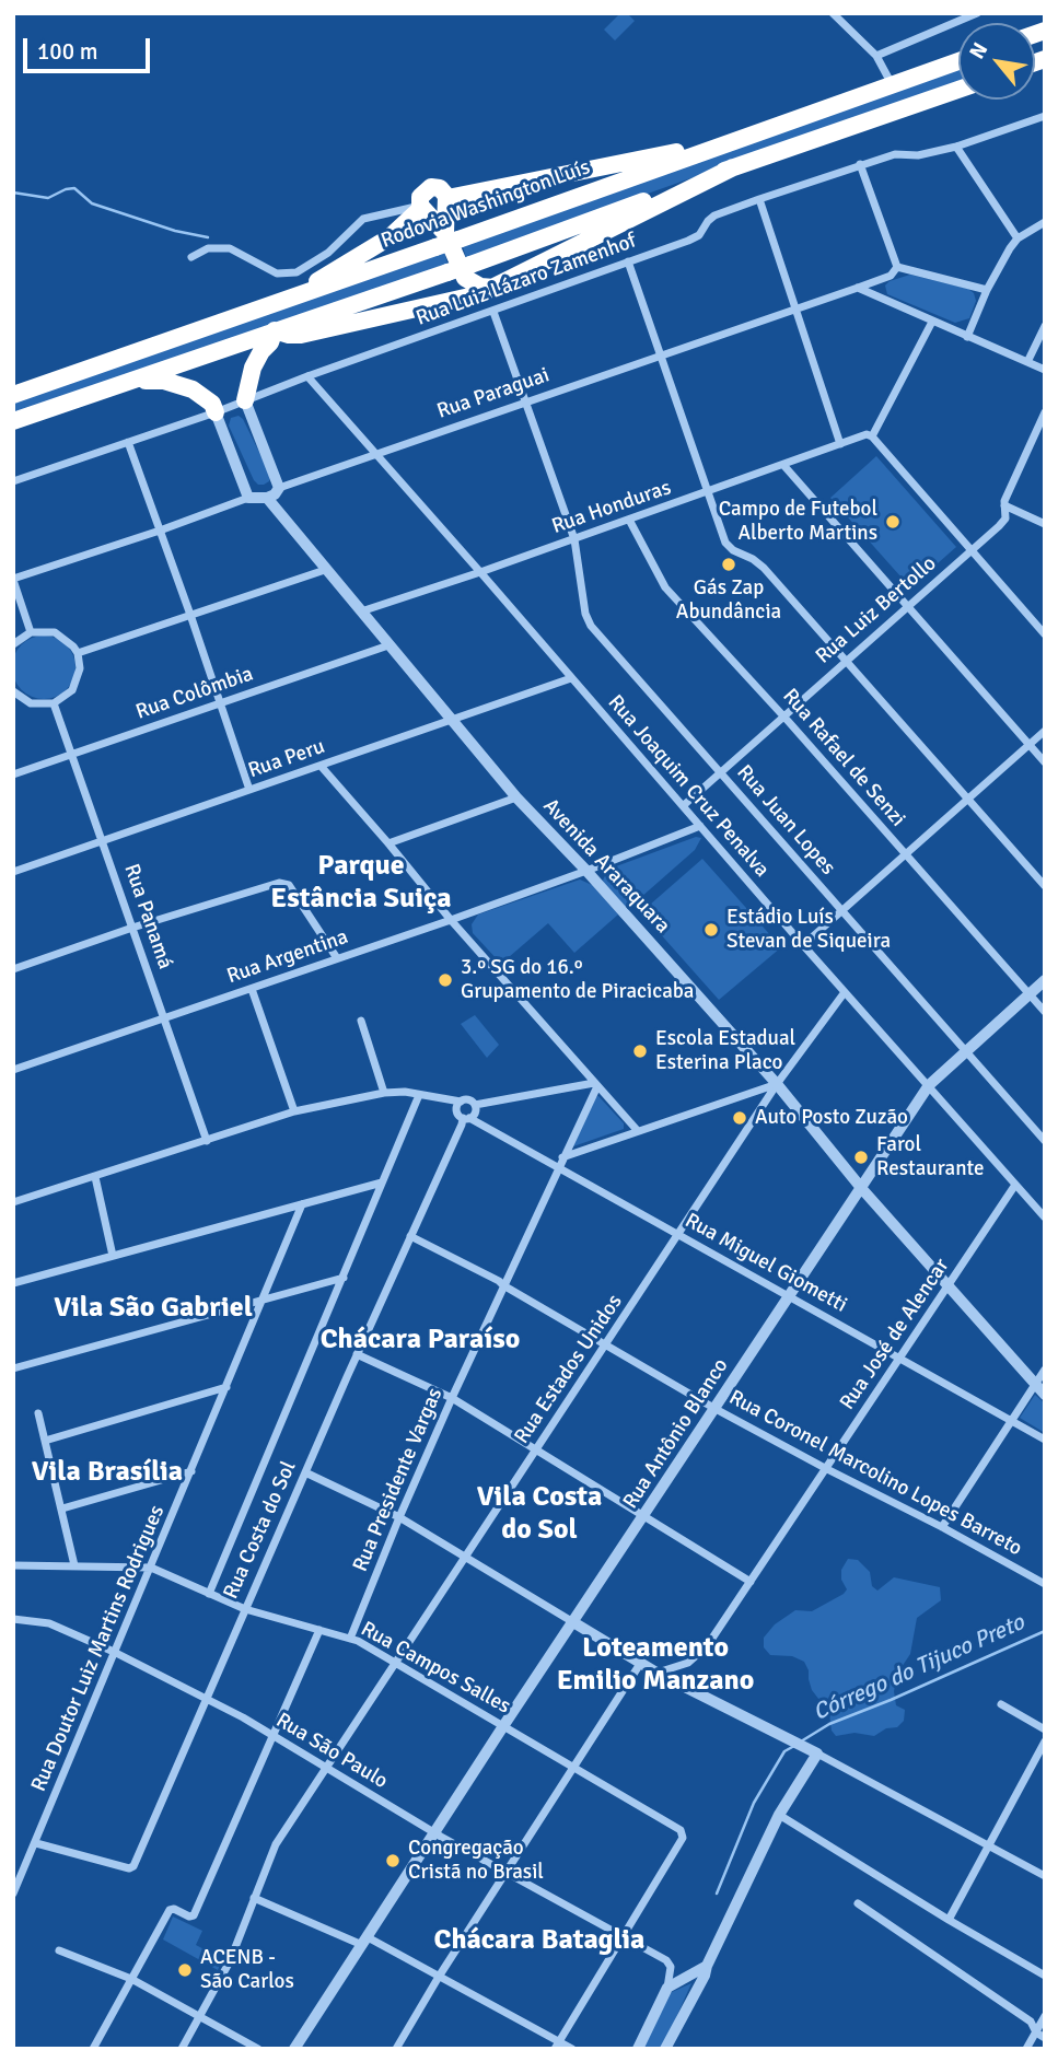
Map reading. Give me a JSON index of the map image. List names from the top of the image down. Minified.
{"streets":{"highway":["Rodovia Washington Luís"],"street":["Rua Luiz Lázaro Zamenhof","Rua Paraguai","Rua Honduras","Rua Luiz Bertollo","Rua Colômbia","Rua Rafael de Senzi","Rua Peru","Rua Joaquim Cruz Penalva","Rua Juan Lopes","Avenida Araraquara","Rua Panamá","Rua Argentina","Rua Miguel Giometti","Rua José de Alencar","Rua Estados Unidos","Rua Antônio Blanco","Rua Coronel Marcolino Lopes Barreto","Rua Presidente Vargas","Rua Costa do Sol","Rua Doutor Luiz Martins Rodrigues","Rua Campos Salles","Rua São Paulo"]},"crossings":[["Rua Luiz Lázaro Zamenhof","Rua Joaquim Cruz Penalva"],["Rua Paraguai","Rua Joaquim Cruz Penalva"],["Rua Paraguai","Avenida Araraquara"],["Rua Honduras","Rua Rafael de Senzi"],["Rua Honduras","Rua Joaquim Cruz Penalva"],["Rua Honduras","Rua Juan Lopes"],["Rua Honduras","Avenida Araraquara"],["Rua Luiz Bertollo","Rua Rafael de Senzi"],["Rua Luiz Bertollo","Rua Joaquim Cruz Penalva"],["Rua Luiz Bertollo","Rua Juan Lopes"],["Rua Colômbia","Avenida Araraquara"],["Rua Colômbia","Rua Panamá"],["Rua Rafael de Senzi","Rua Antônio Blanco"],["Rua Peru","Rua Joaquim Cruz Penalva"],["Rua Peru","Avenida Araraquara"],["Rua Peru","Rua Panamá"],["Rua Joaquim Cruz Penalva","Rua Argentina"],["Rua Joaquim Cruz Penalva","Rua José de Alencar"],["Rua Joaquim Cruz Penalva","Rua Estados Unidos"],["Rua Joaquim Cruz Penalva","Rua Antônio Blanco"],["Rua Juan Lopes","Rua Antônio Blanco"],["Avenida Araraquara","Rua Argentina"],["Avenida Araraquara","Rua José de Alencar"],["Avenida Araraquara","Rua Estados Unidos"],["Avenida Araraquara","Rua Antônio Blanco"],["Rua Panamá","Rua Argentina"],["Rua Panamá","Rua Miguel Giometti"],["Rua Miguel Giometti","Rua José de Alencar"],["Rua Miguel Giometti","Rua Estados Unidos"],["Rua Miguel Giometti","Rua Antônio Blanco"],["Rua Miguel Giometti","Rua Presidente Vargas"],["Rua Miguel Giometti","Rua Costa do Sol"],["Rua José de Alencar","Rua Coronel Marcolino Lopes Barreto"],["Rua Estados Unidos","Rua Coronel Marcolino Lopes Barreto"],["Rua Estados Unidos","Rua Campos Salles"],["Rua Estados Unidos","Rua São Paulo"],["Rua Antônio Blanco","Rua Coronel Marcolino Lopes Barreto"],["Rua Antônio Blanco","Rua Campos Salles"],["Rua Antônio Blanco","Rua São Paulo"],["Rua Coronel Marcolino Lopes Barreto","Rua Presidente Vargas"],["Rua Coronel Marcolino Lopes Barreto","Rua Costa do Sol"],["Rua Presidente Vargas","Rua Campos Salles"],["Rua Costa do Sol","Rua Doutor Luiz Martins Rodrigues"],["Rua Costa do Sol","Rua Campos Salles"],["Rua Costa do Sol","Rua São Paulo"],["Rua Doutor Luiz Martins Rodrigues","Rua Campos Salles"],["Rua Doutor Luiz Martins Rodrigues","Rua São Paulo"],["Rua Campos Salles","Rua São Paulo"]],"districts":["Parque Estância Suiça","Vila São Gabriel","Chácara Paraíso","Vila Brasília","Vila Costa do Sol","Loteamento Emilio Manzano","Chácara Bataglia"],"water":["Córrego do Tijuco Preto"],"places":["Campo de Futebol Alberto Martins","Gás Zap Abundância","Estádio Luís Stevan de Siqueira","3.º SG do 16.º Grupamento de Piracicaba","Escola Estadual Esterina Placo","Auto Posto Zuzão","Farol Restaurante","Congregação Cristã no Brasil","ACENB - São Carlos"],"scale_bar":"100 m","north":"top left"}
